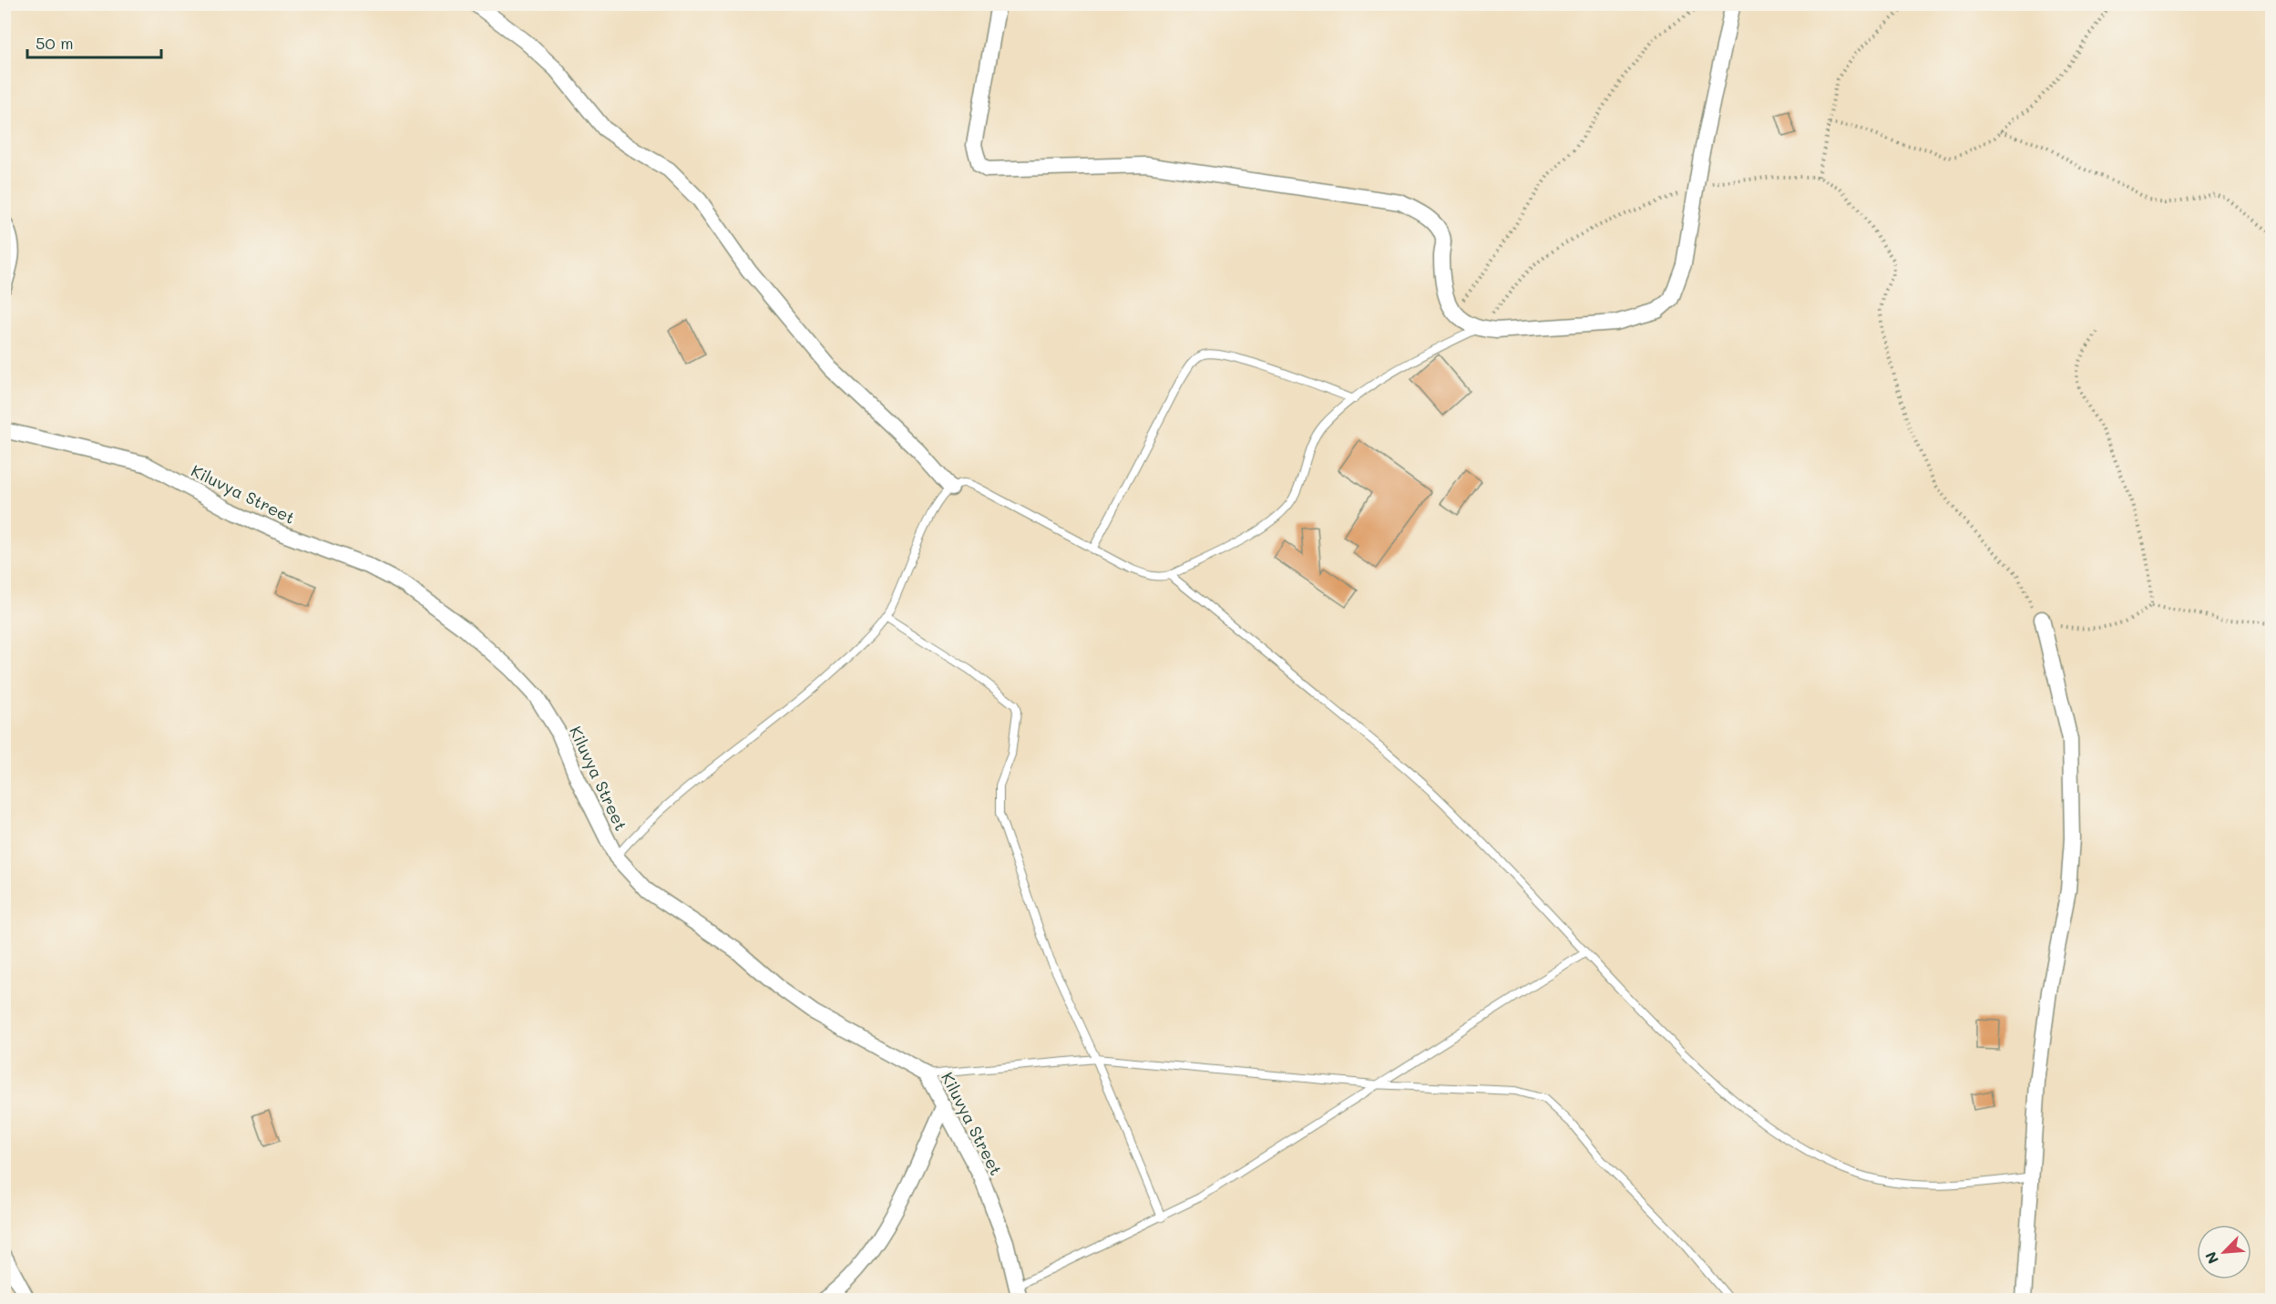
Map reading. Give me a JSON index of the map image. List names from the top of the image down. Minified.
{"streets":{"street":["Kiluvya Street"]},"scale_bar":"50 m","north":"bottom left"}
